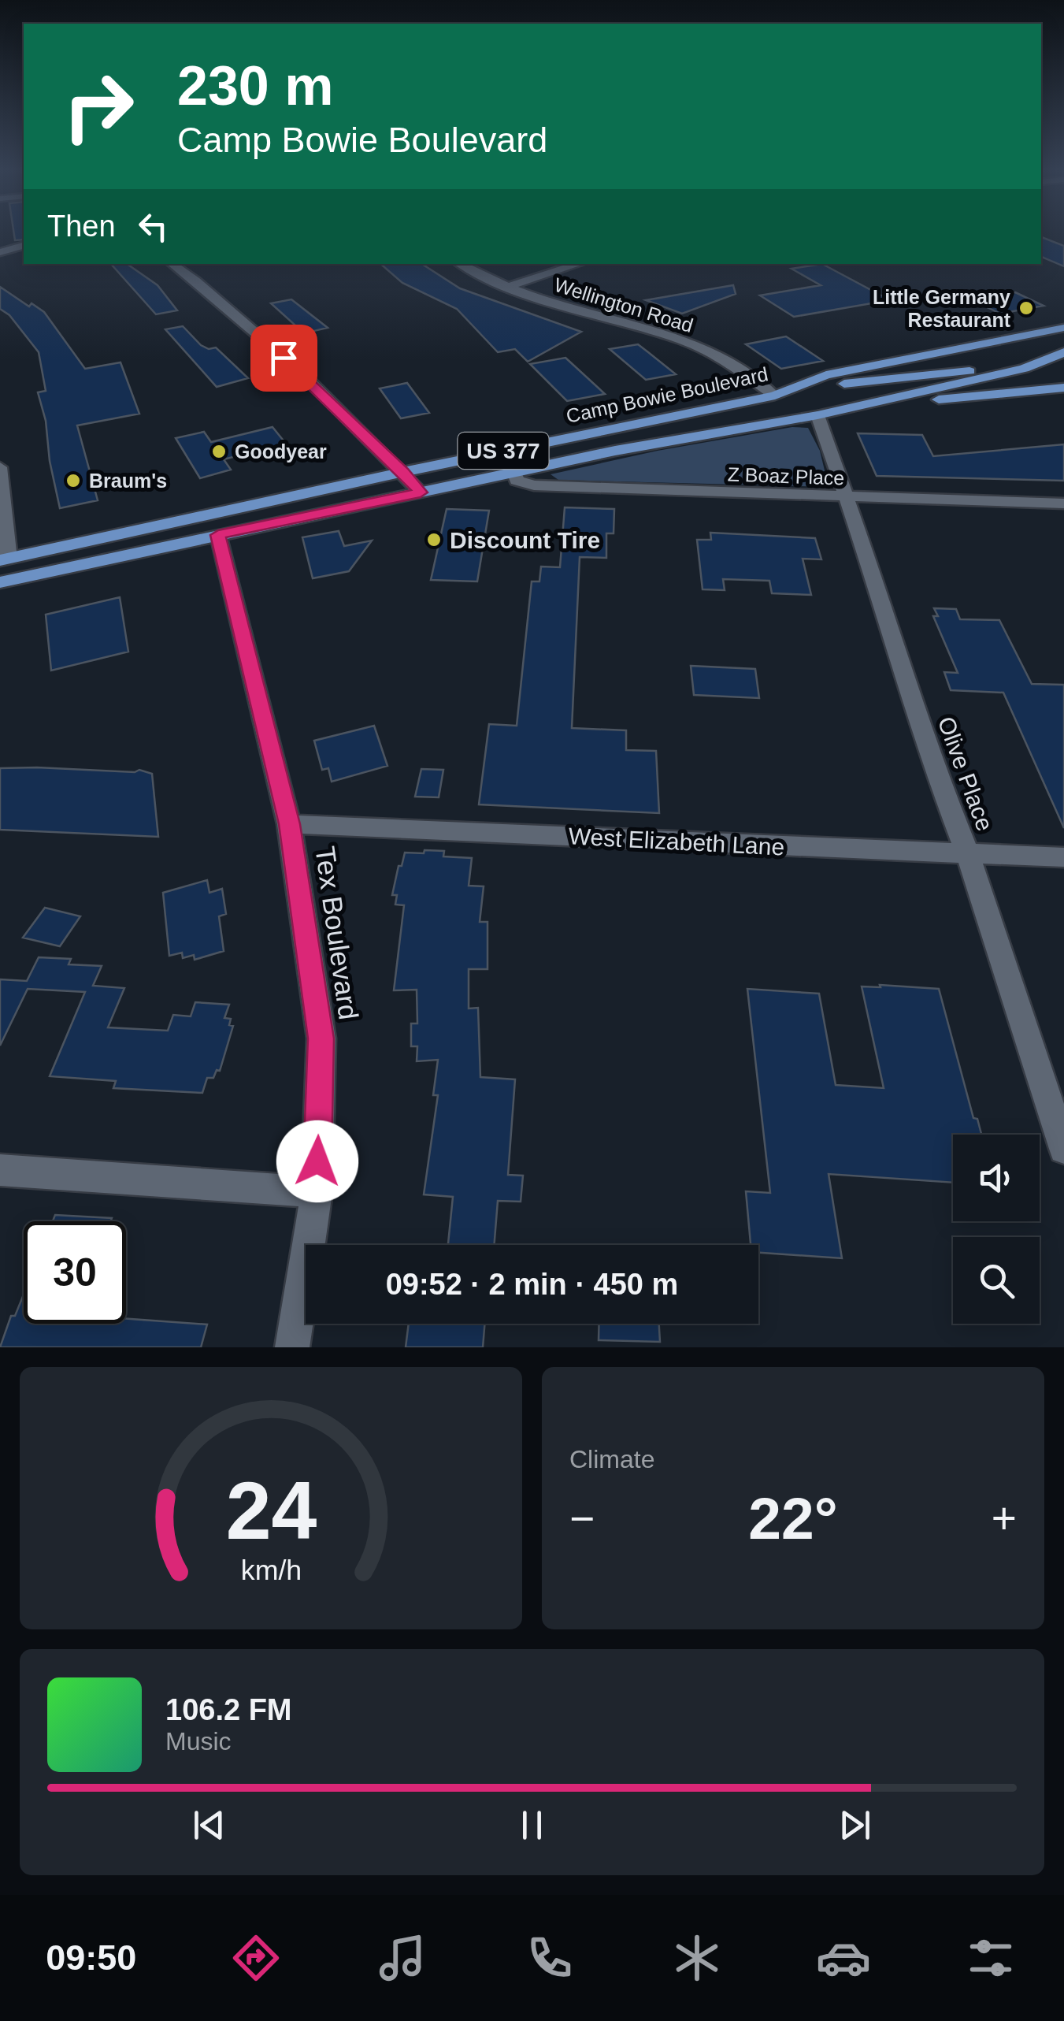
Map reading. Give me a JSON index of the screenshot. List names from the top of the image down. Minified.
{"streets":{"main road":["Camp Bowie Boulevard","US 377"],"street":["Wellington Road","Z Boaz Place","Olive Place","West Elizabeth Lane","Tex Boulevard"]},"crossings":[["Wellington Road","Camp Bowie Boulevard"],["Camp Bowie Boulevard","Z Boaz Place"],["Camp Bowie Boulevard","Olive Place"],["Camp Bowie Boulevard","Tex Boulevard"],["Z Boaz Place","Olive Place"],["Olive Place","West Elizabeth Lane"],["West Elizabeth Lane","Tex Boulevard"]],"places":["Little Germany Restaurant","Goodyear","Braum's","Discount Tire"],"page":{"turn":["230 m","Camp Bowie Boulevard"],"then":"Then","limit":"30","trip":"09:52 · 2 min · 450 m","tile":"Climate","heat":["−","22°","+"],"song":["106.2 FM","Music"],"tabs":"09:50","gauge":["24","km/h"]}}
